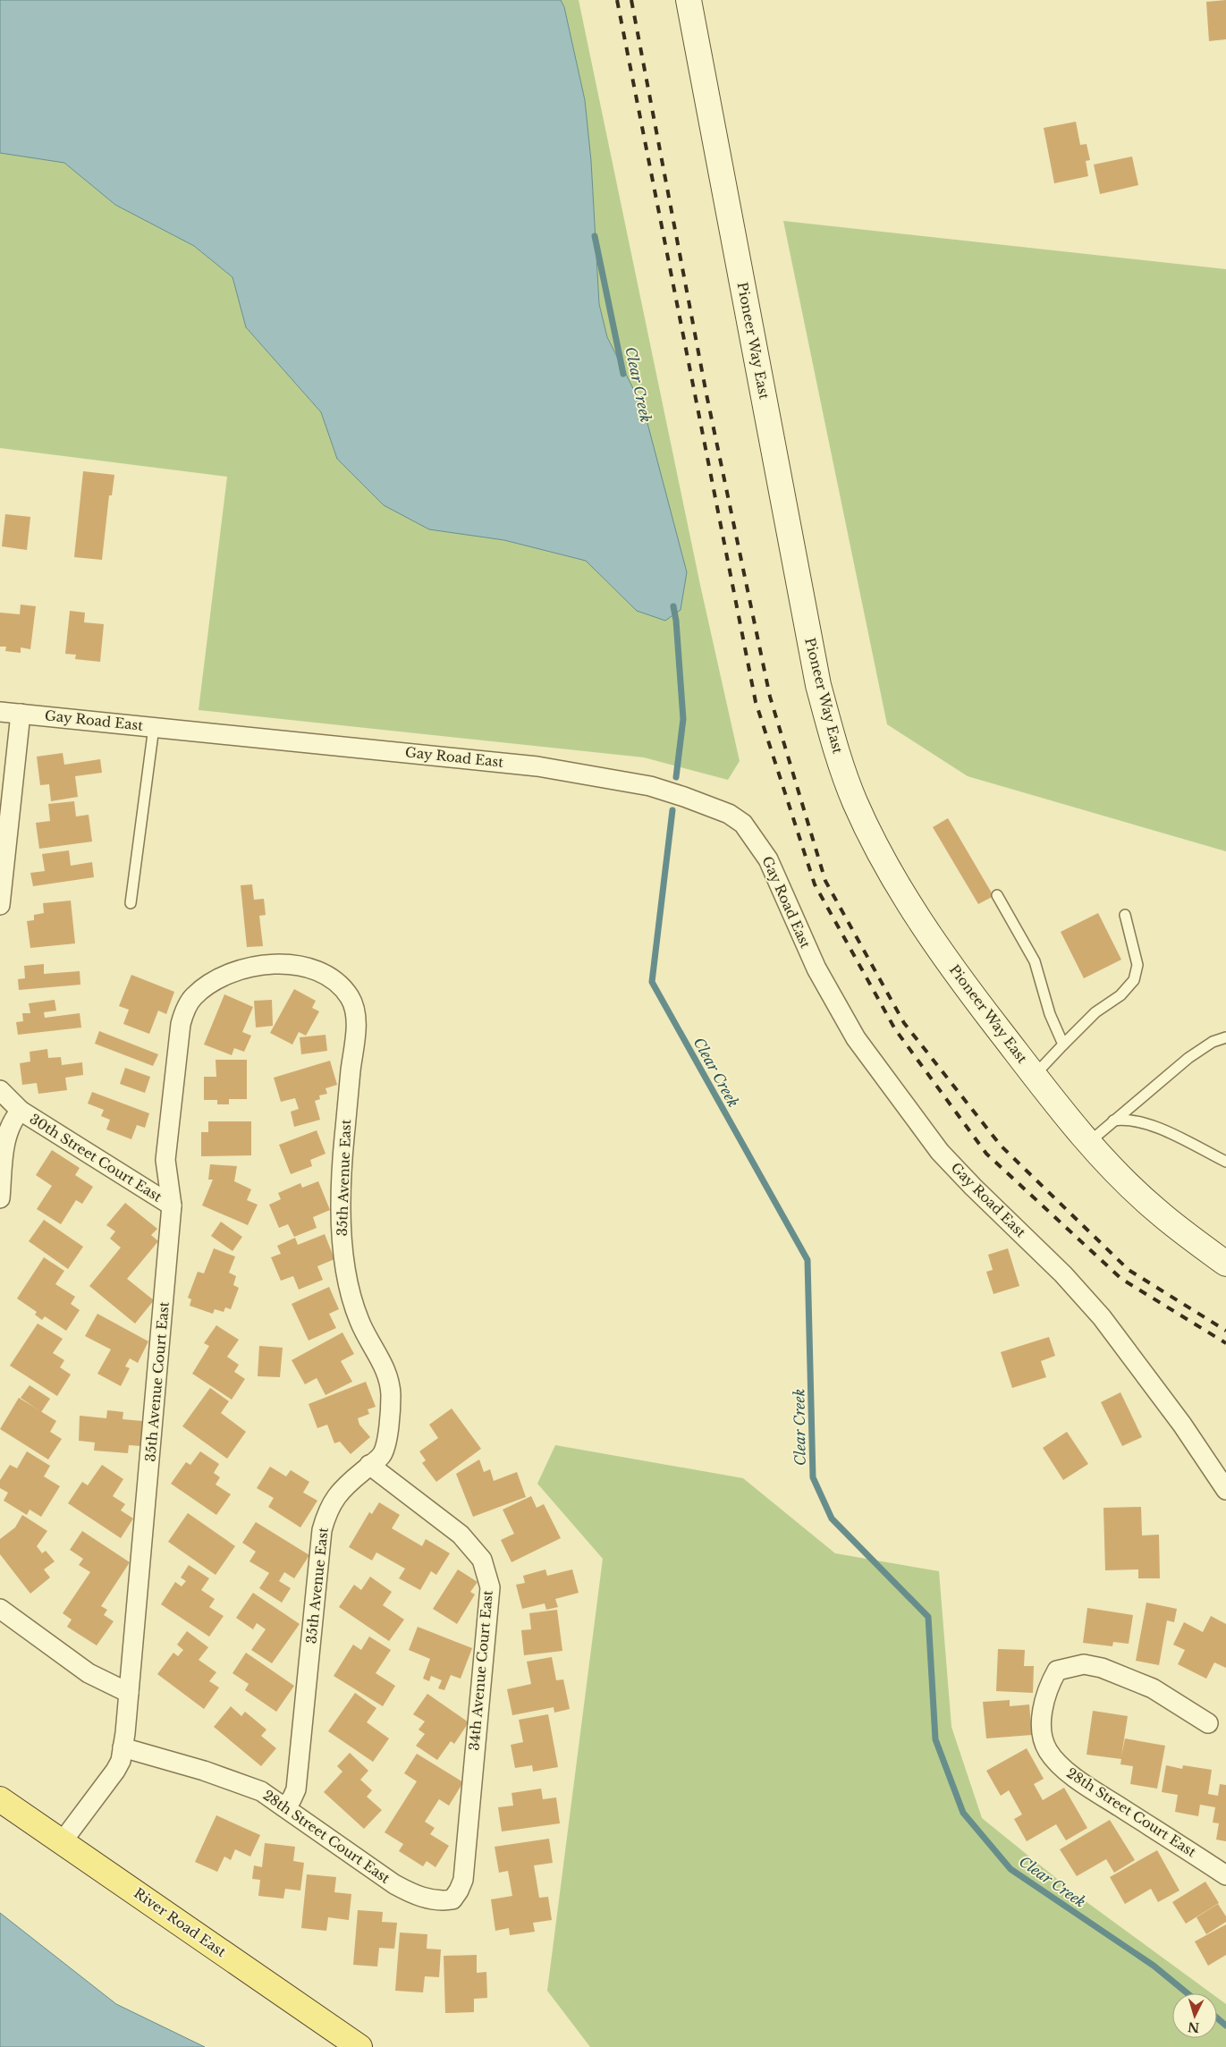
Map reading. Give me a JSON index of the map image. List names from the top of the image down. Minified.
{"streets":{"main road":["Pioneer Way East","River Road East"],"street":["Gay Road East","30th Street Court East","35th Avenue East","35th Avenue Court East","34th Avenue Court East","28th Street Court East"]},"crossings":[["30th Street Court East","35th Avenue Court East"],["35th Avenue East","35th Avenue Court East"],["35th Avenue East","34th Avenue Court East"],["35th Avenue East","28th Street Court East"],["35th Avenue Court East","28th Street Court East"],["35th Avenue Court East","River Road East"],["34th Avenue Court East","28th Street Court East"]],"water":["Clear Creek"],"north":"bottom"}
